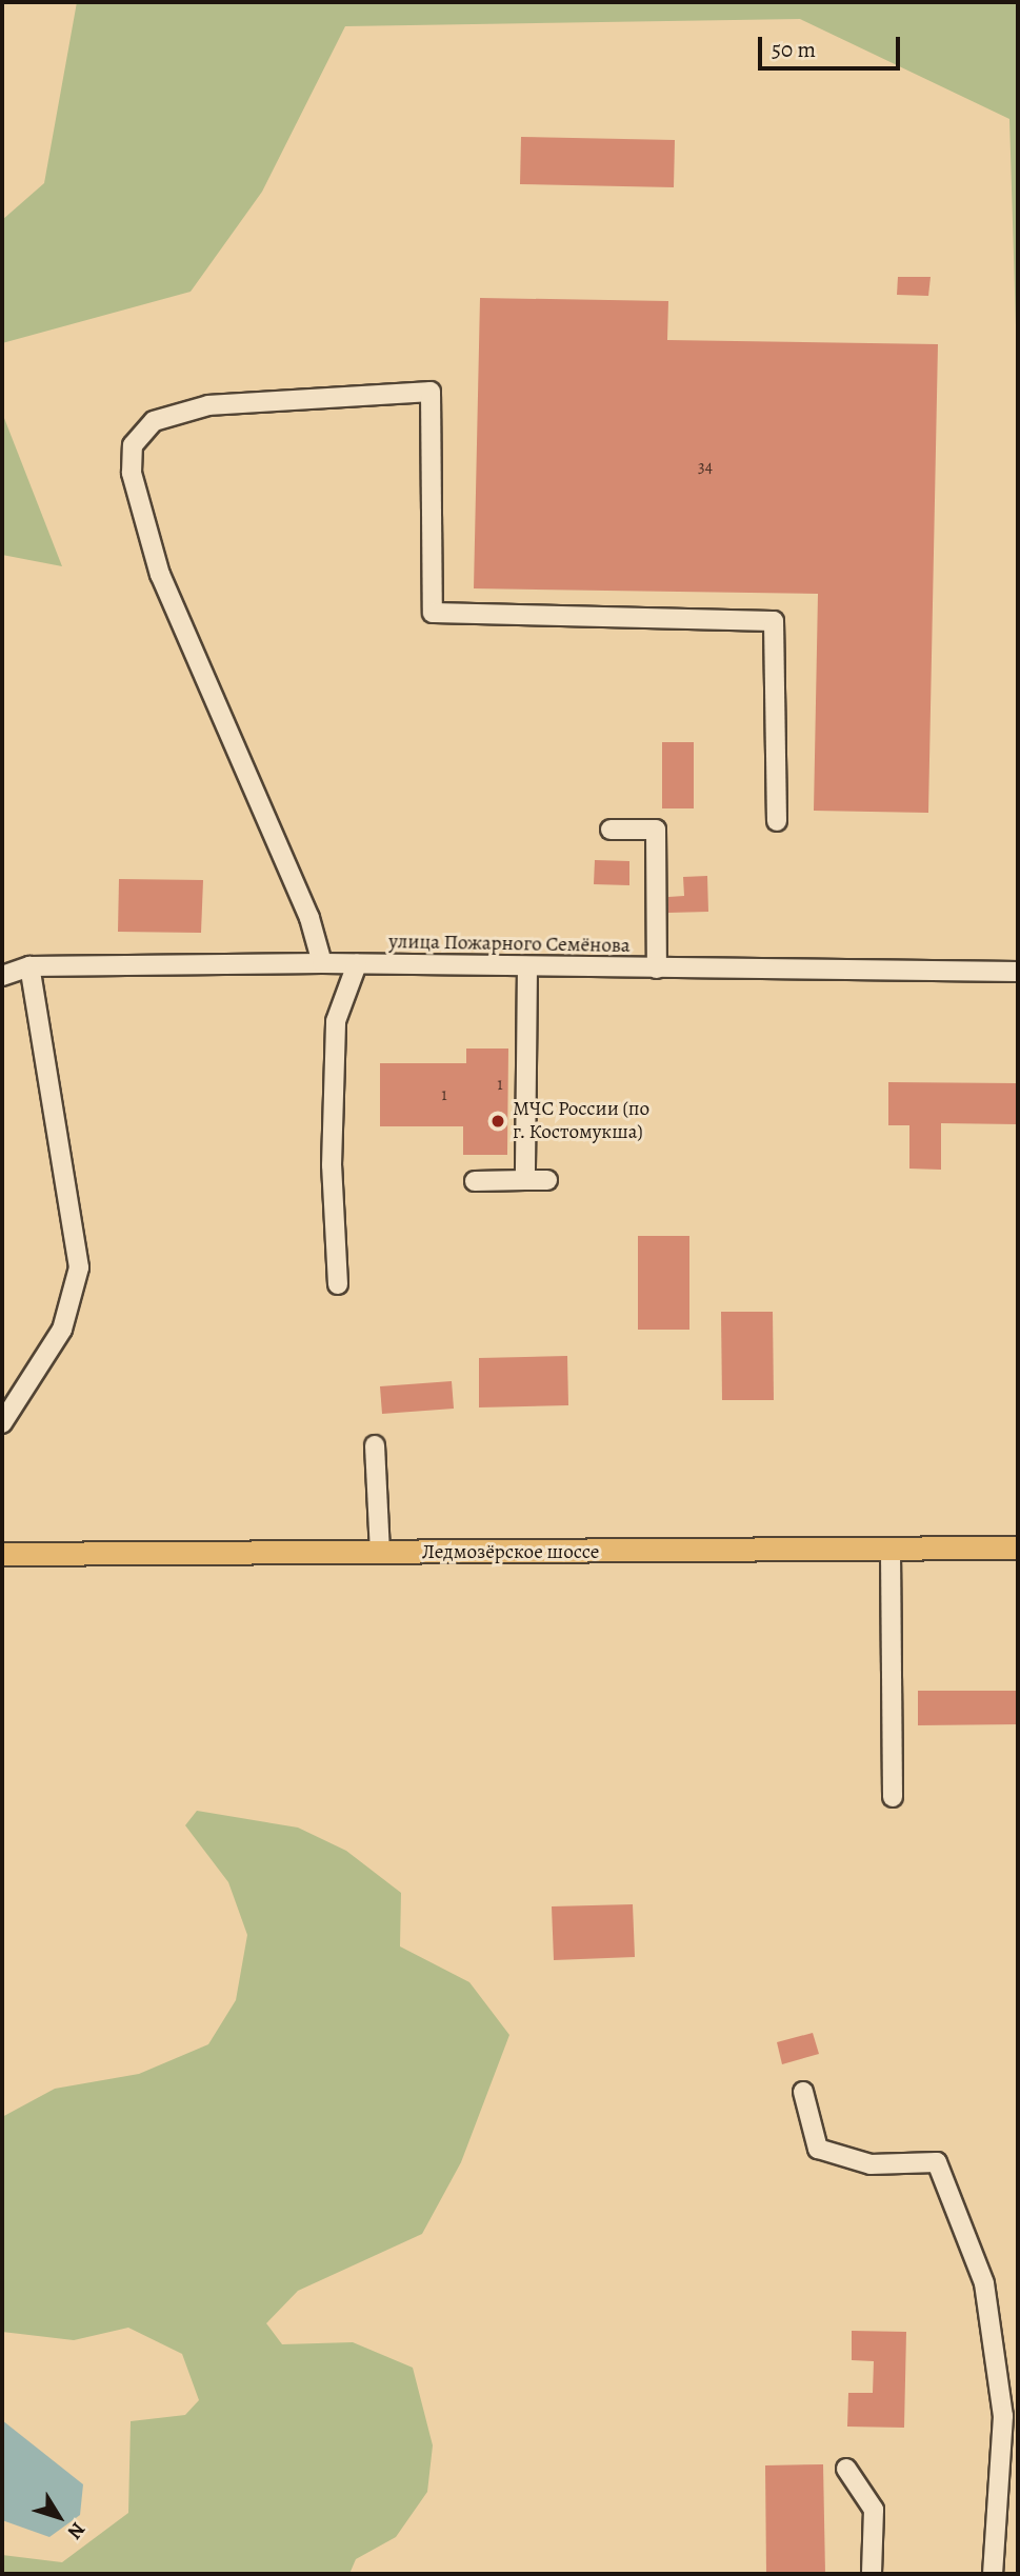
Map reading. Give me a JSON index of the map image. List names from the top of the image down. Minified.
{"streets":{"main road":["Ледмозёрское шоссе"],"street":["улица Пожарного Семёнова"]},"places":["МЧС России (по г. Костомукша)"],"house_numbers":["34","1","1"],"scale_bar":"50 m","north":"bottom right"}
